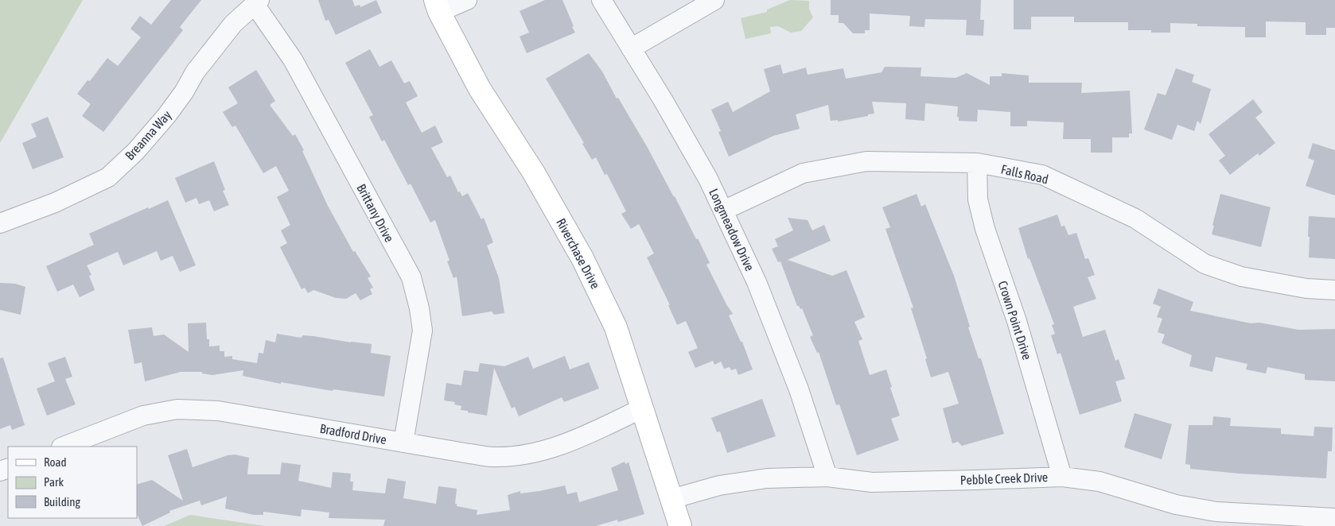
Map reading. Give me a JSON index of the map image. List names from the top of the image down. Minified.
{"streets":{"street":["Breanna Way","Falls Road","Brittany Drive","Longmeadow Drive","Riverchase Drive","Crown Point Drive","Bradford Drive","Pebble Creek Drive"]},"crossings":[["Breanna Way","Brittany Drive"],["Falls Road","Longmeadow Drive"],["Falls Road","Crown Point Drive"],["Brittany Drive","Bradford Drive"],["Longmeadow Drive","Pebble Creek Drive"],["Riverchase Drive","Bradford Drive"],["Riverchase Drive","Pebble Creek Drive"],["Crown Point Drive","Pebble Creek Drive"]],"legend":["Road","Park","Building"]}
